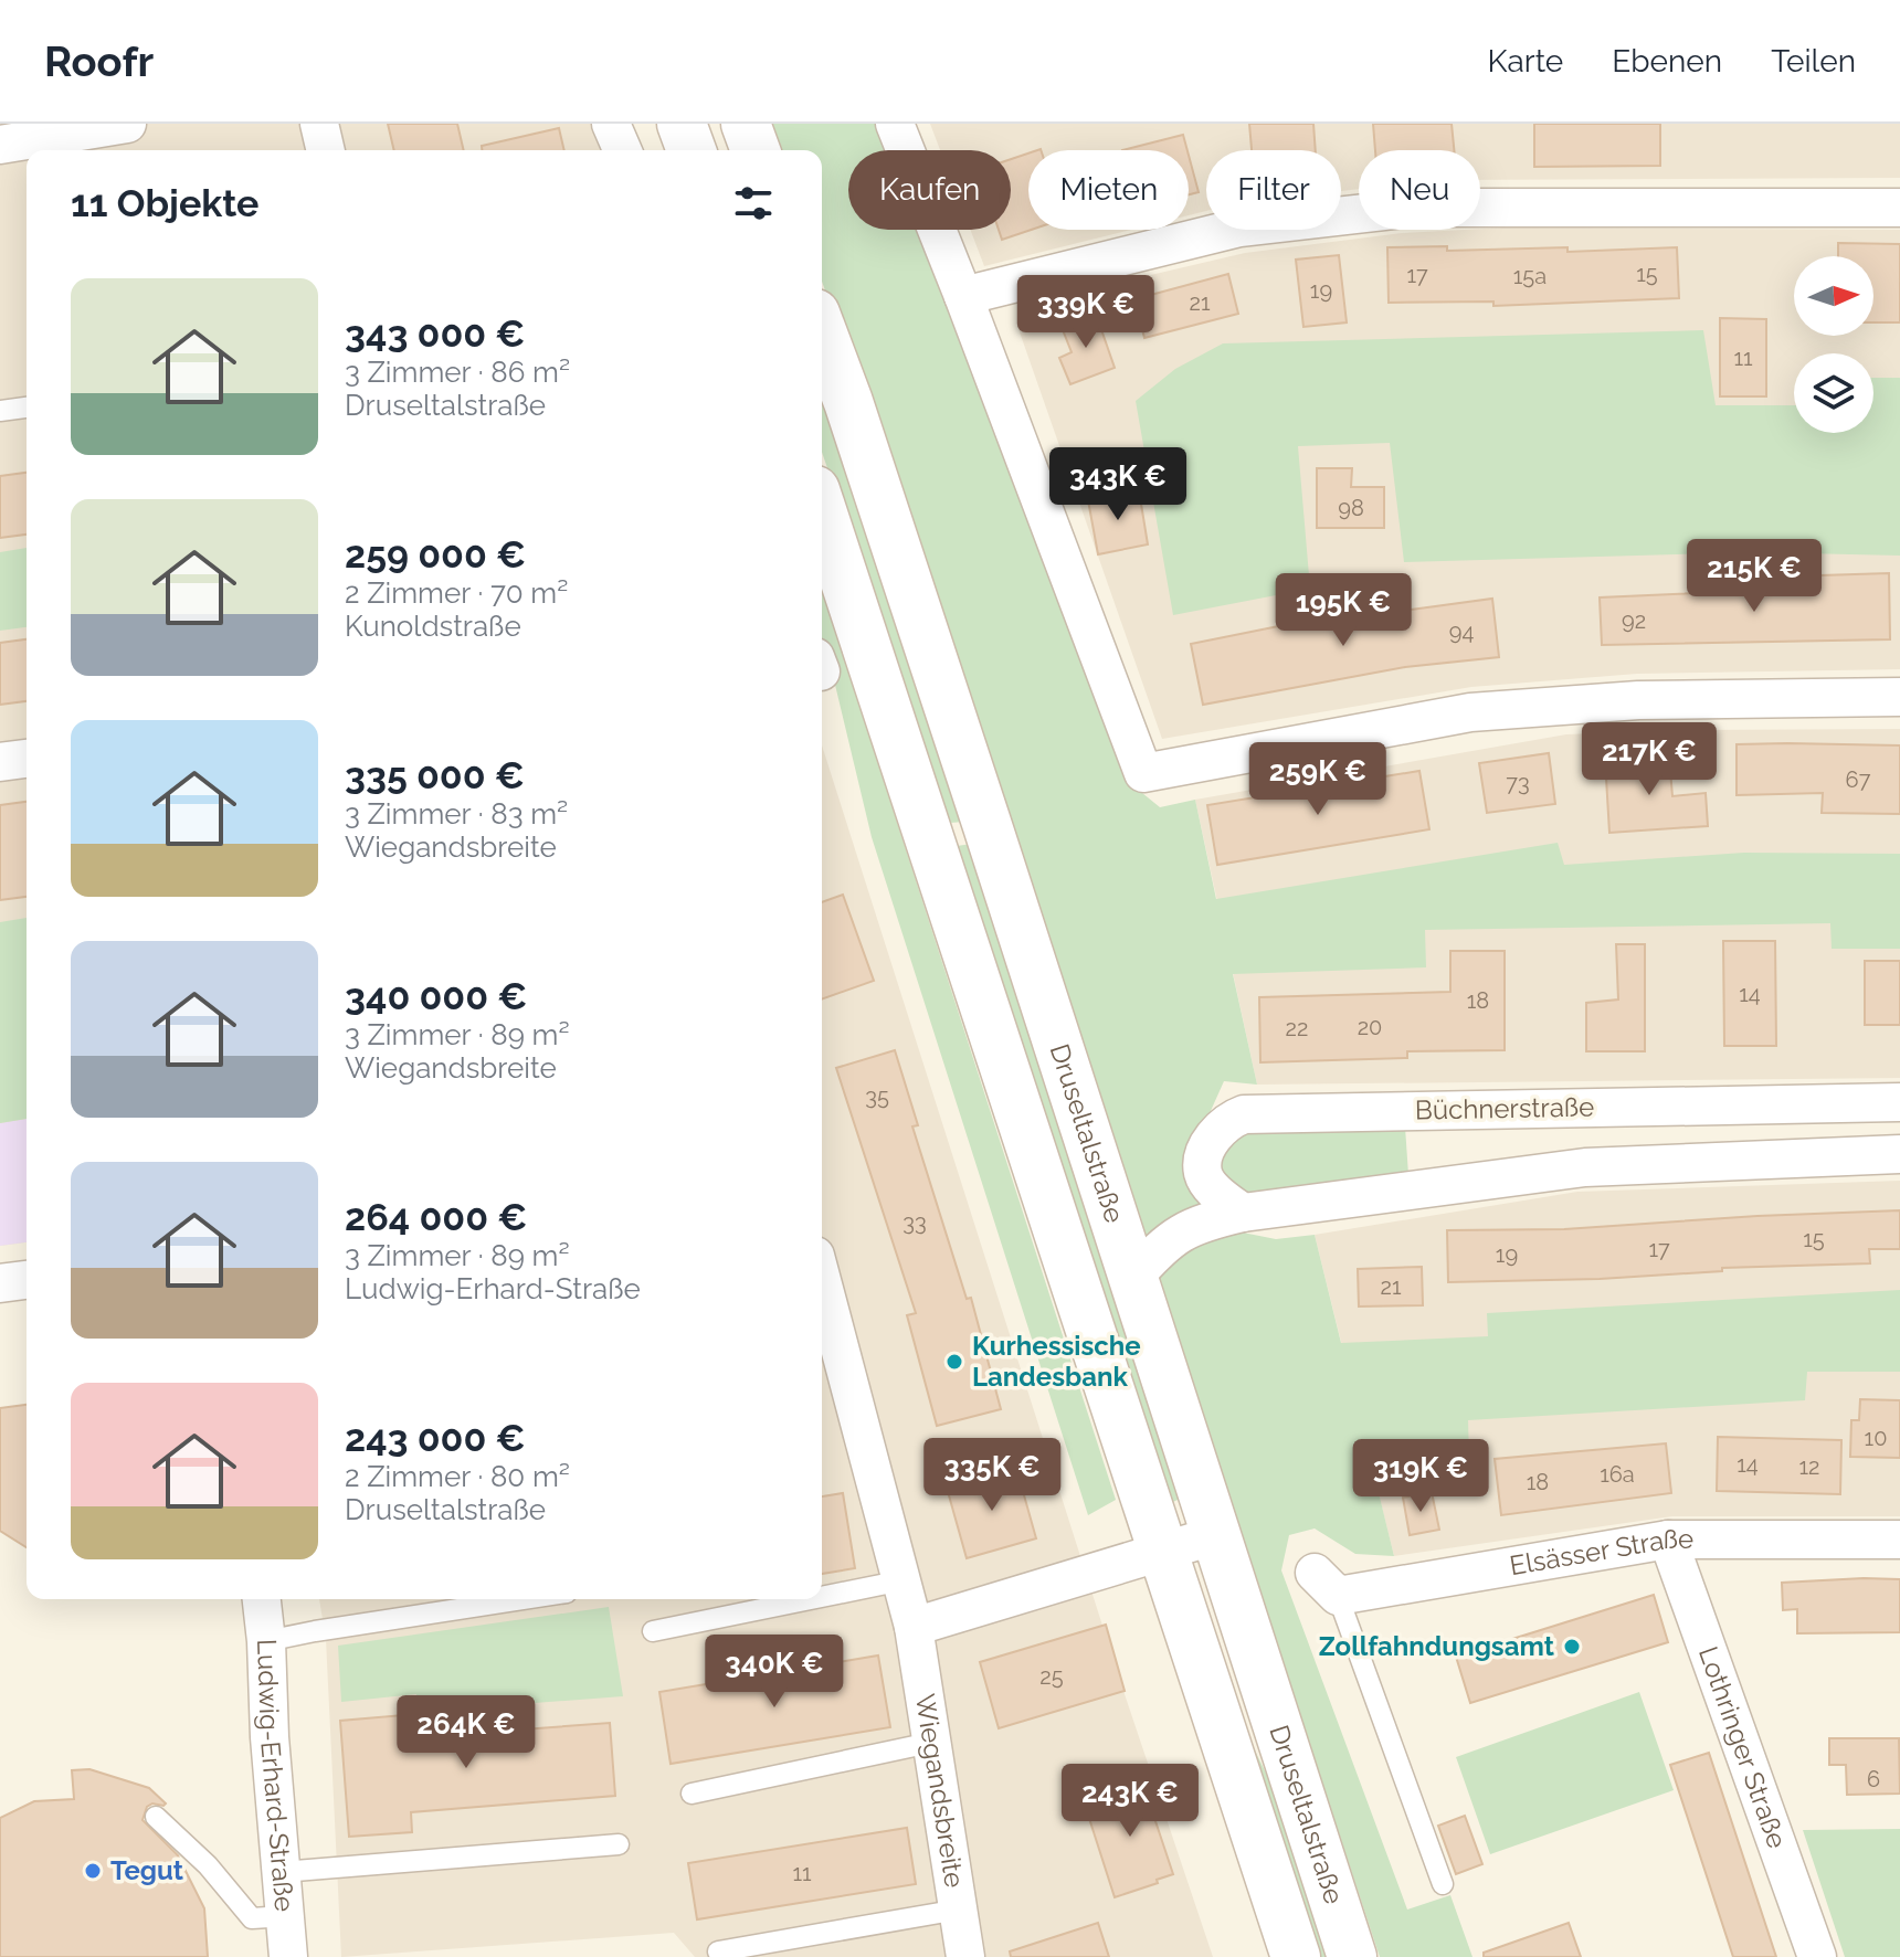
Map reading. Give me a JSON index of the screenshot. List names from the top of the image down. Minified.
{"streets":{"main road":["Druseltalstraße"],"street":["Büchnerstraße","Elsässer Straße","Lothringer Straße","Ludwig-Erhard-Straße","Wiegandsbreite"]},"crossings":[["Elsässer Straße","Lothringer Straße"]],"places":["Kurhessische Landesbank","Zollfahndungsamt","Tegut"],"house_numbers":["15","17","15a","19","21","11","98","92","94","67","73","14","18","20","22","35","33","15","17","19","21","10","14","12","16a","18","25","6","11"],"north":"right","page":{"header":"Roofr","nav":["Karte","Ebenen","Teilen"],"chip":["Kaufen","Mieten","Filter","Neu"],"heading":"11 Objekte","list":[{"name":"343 000 €","note":"3 Zimmer · 86 m² · Druseltalstraße"},{"name":"259 000 €","note":"2 Zimmer · 70 m² · Kunoldstraße"},{"name":"335 000 €","note":"3 Zimmer · 83 m² · Wiegandsbreite"},{"name":"340 000 €","note":"3 Zimmer · 89 m² · Wiegandsbreite"},{"name":"264 000 €","note":"3 Zimmer · 89 m² · Ludwig-Erhard-Straße"},{"name":"243 000 €","note":"2 Zimmer · 80 m² · Druseltalstraße"}],"price":["339K €","343K €","215K €","195K €","217K €","259K €","335K €","319K €","340K €","264K €","243K €"]}}
